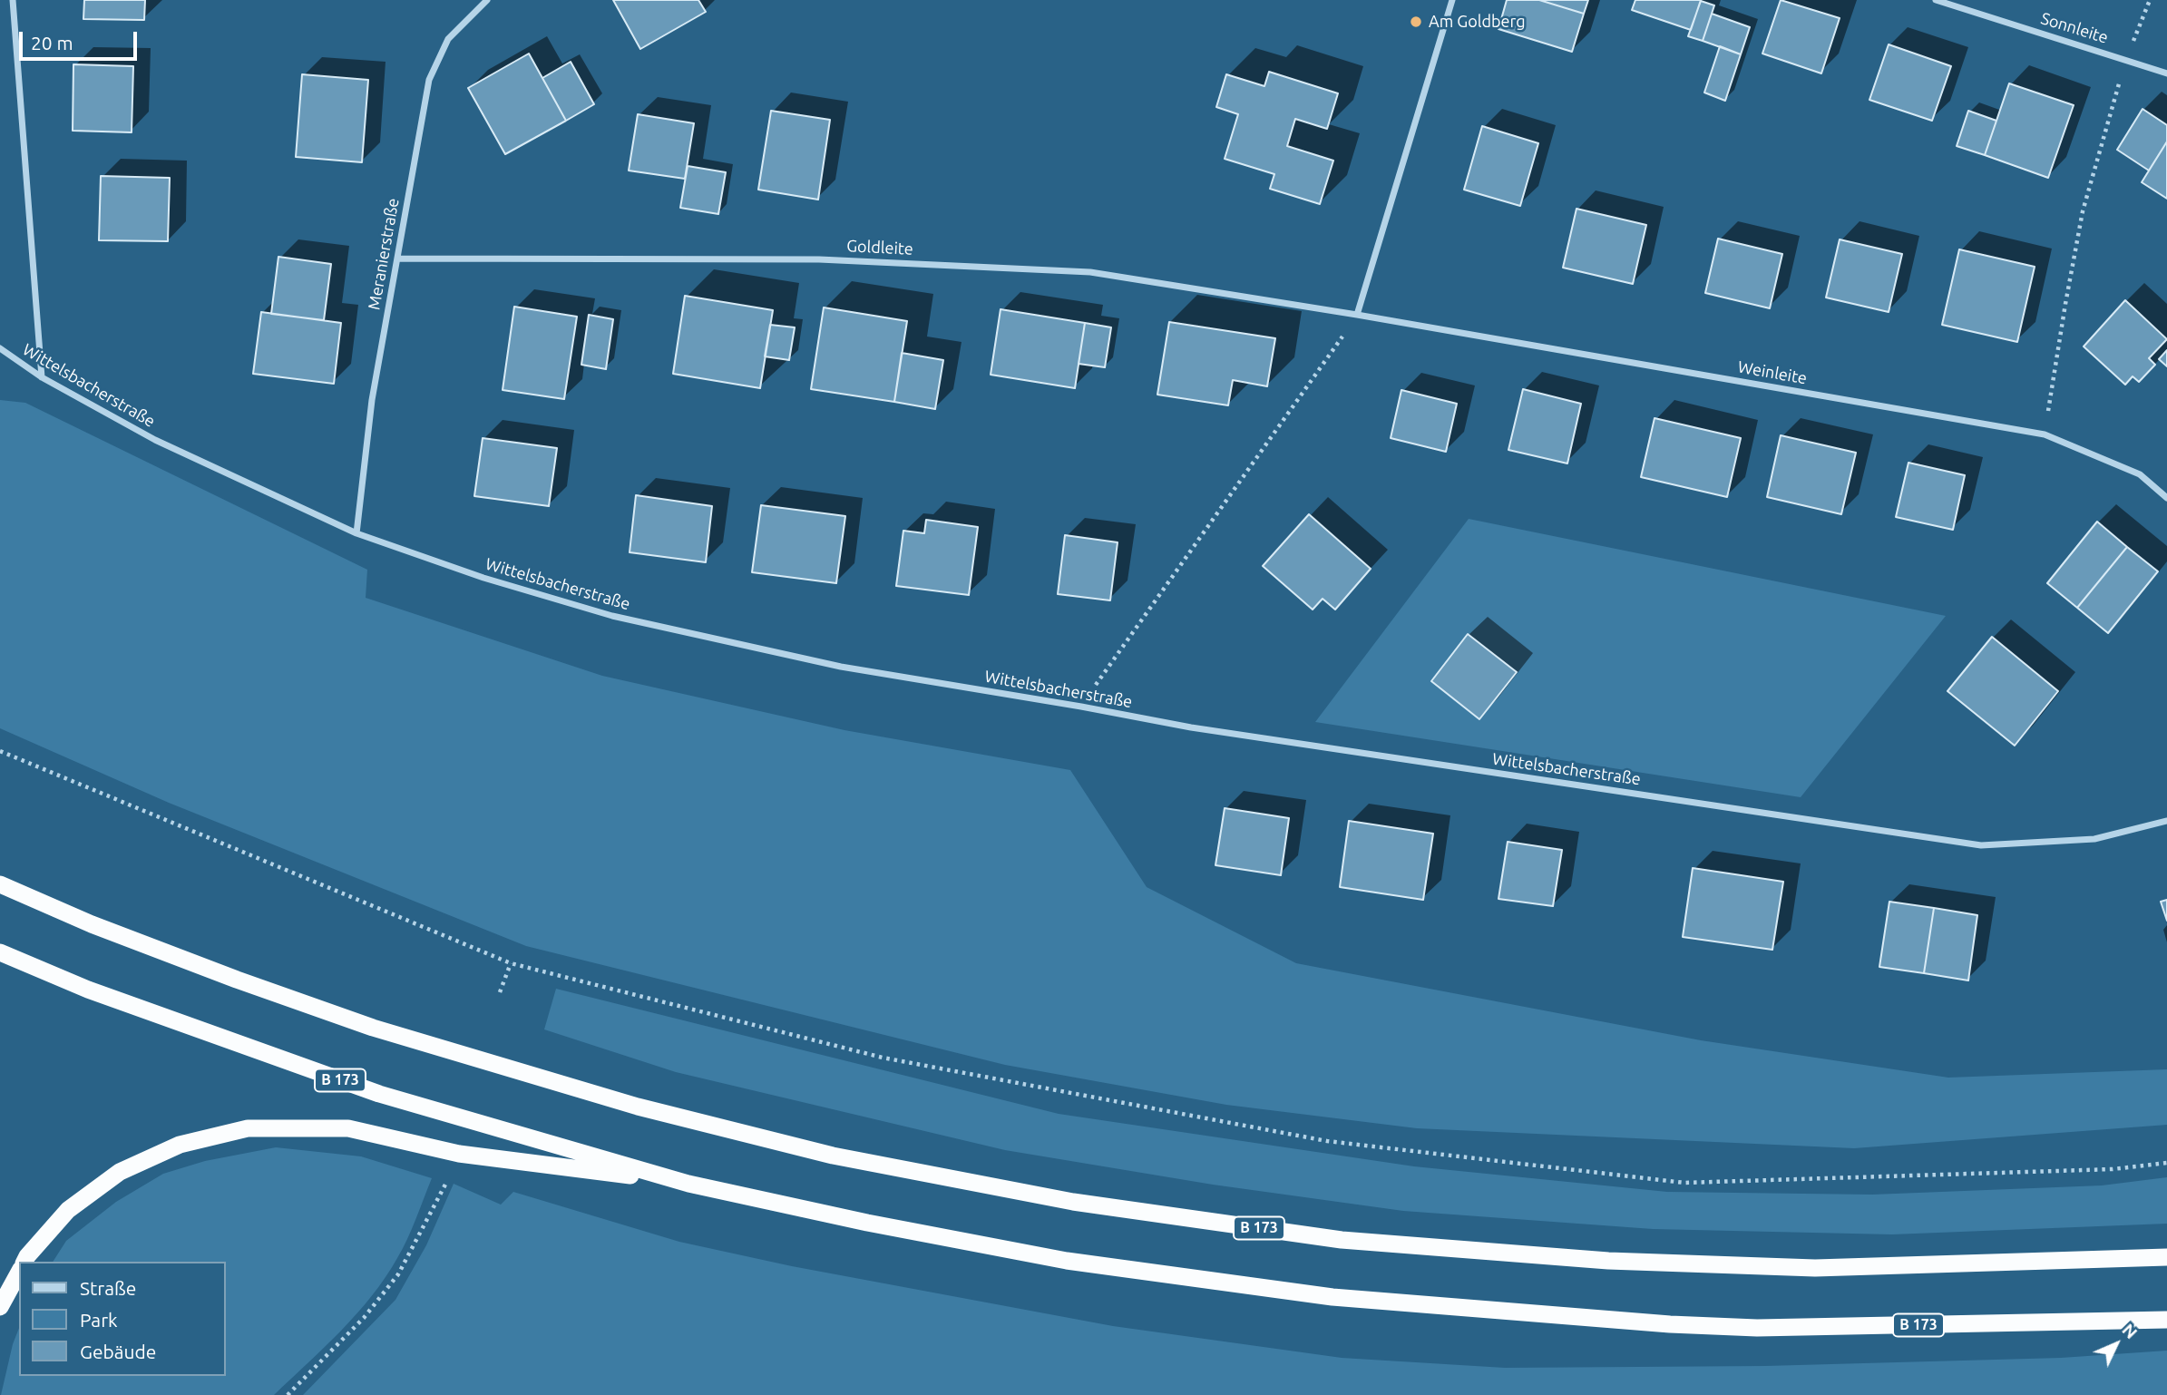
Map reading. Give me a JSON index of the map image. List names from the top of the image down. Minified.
{"streets":{"highway":["B 173"],"street":["Sonnleite","Goldleite","Meranierstraße","Weinleite","Wittelsbacherstraße"]},"crossings":[["Goldleite","Meranierstraße"],["Goldleite","Weinleite"],["Meranierstraße","Wittelsbacherstraße"]],"places":["Am Goldberg"],"legend":["Straße","Park","Gebäude"],"scale_bar":"20 m","north":"top right"}
